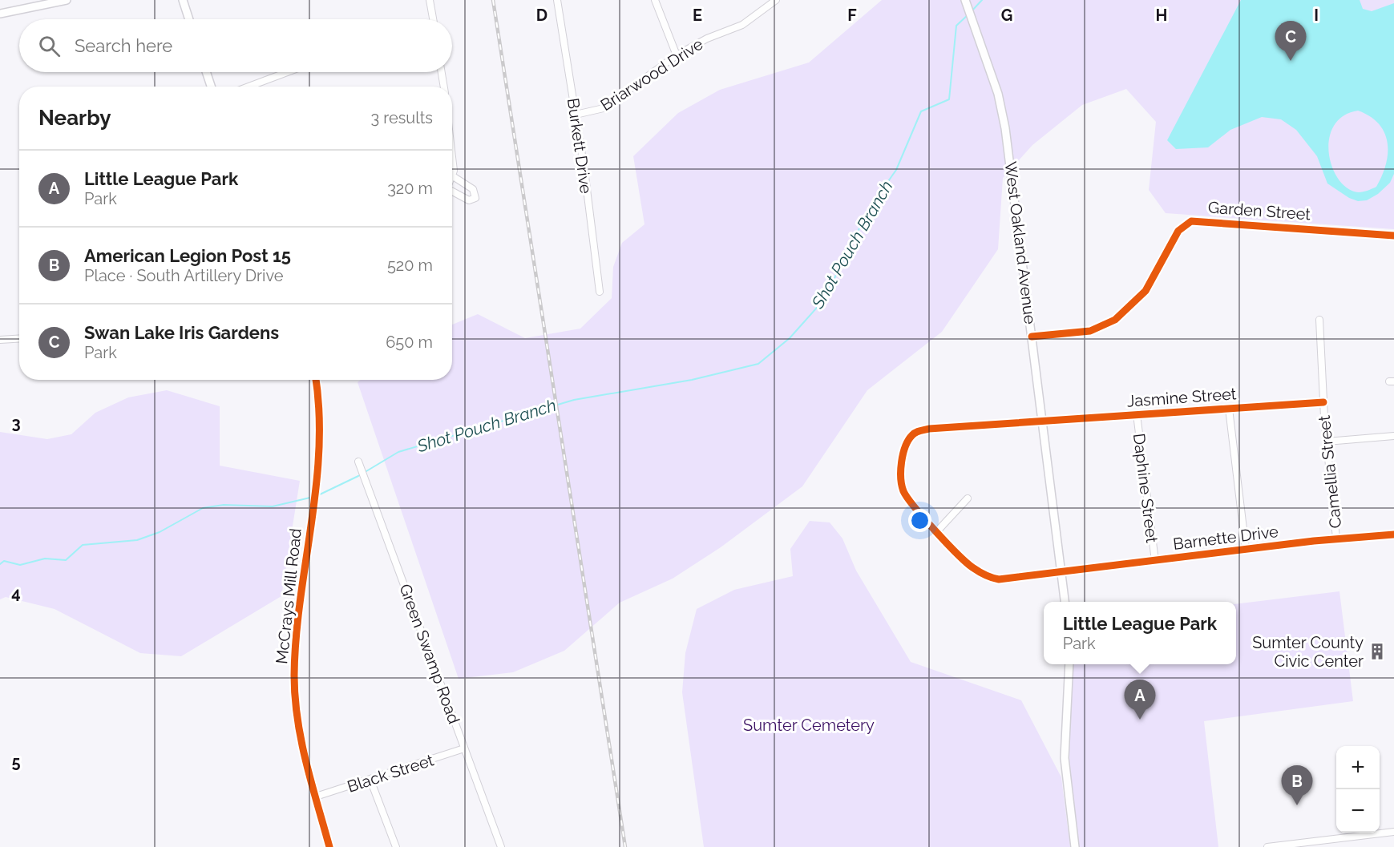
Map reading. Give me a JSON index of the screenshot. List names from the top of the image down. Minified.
{"streets":{"street":["Briarwood Drive","Burkett Drive","Garden Street","West Oakland Avenue","Jasmine Street","Camellia Street","Daphine Street","Barnette Drive","McCrays Mill Road","Green Swamp Road","Black Street"]},"crossings":[["Briarwood Drive","Burkett Drive"],["Garden Street","West Oakland Avenue"],["West Oakland Avenue","Jasmine Street"],["West Oakland Avenue","Barnette Drive"],["Jasmine Street","Camellia Street"],["Jasmine Street","Daphine Street"],["Jasmine Street","Barnette Drive"],["Camellia Street","Barnette Drive"],["Daphine Street","Barnette Drive"],["McCrays Mill Road","Black Street"],["Green Swamp Road","Black Street"]],"water":["Shot Pouch Branch"],"parks":["Sumter Cemetery"],"places":{"building":["Sumter County Civic Center"]},"page":{"search":"Search here","pins":["C","A","B"],"heading":["Nearby","3 results"],"list":[{"mark":"A","name":"Little League Park","note":"Park","value":"320 m"},{"mark":"B","name":"American Legion Post 15","note":"Place · South Artillery Drive","value":"520 m"},{"mark":"C","name":"Swan Lake Iris Gardens","note":"Park","value":"650 m"}],"popup":["Little League Park","Park"],"map_buttons":["+","−"]},"grid":{"columns":["D","E","F","G","H","I"],"rows":["3","4","5"]}}
